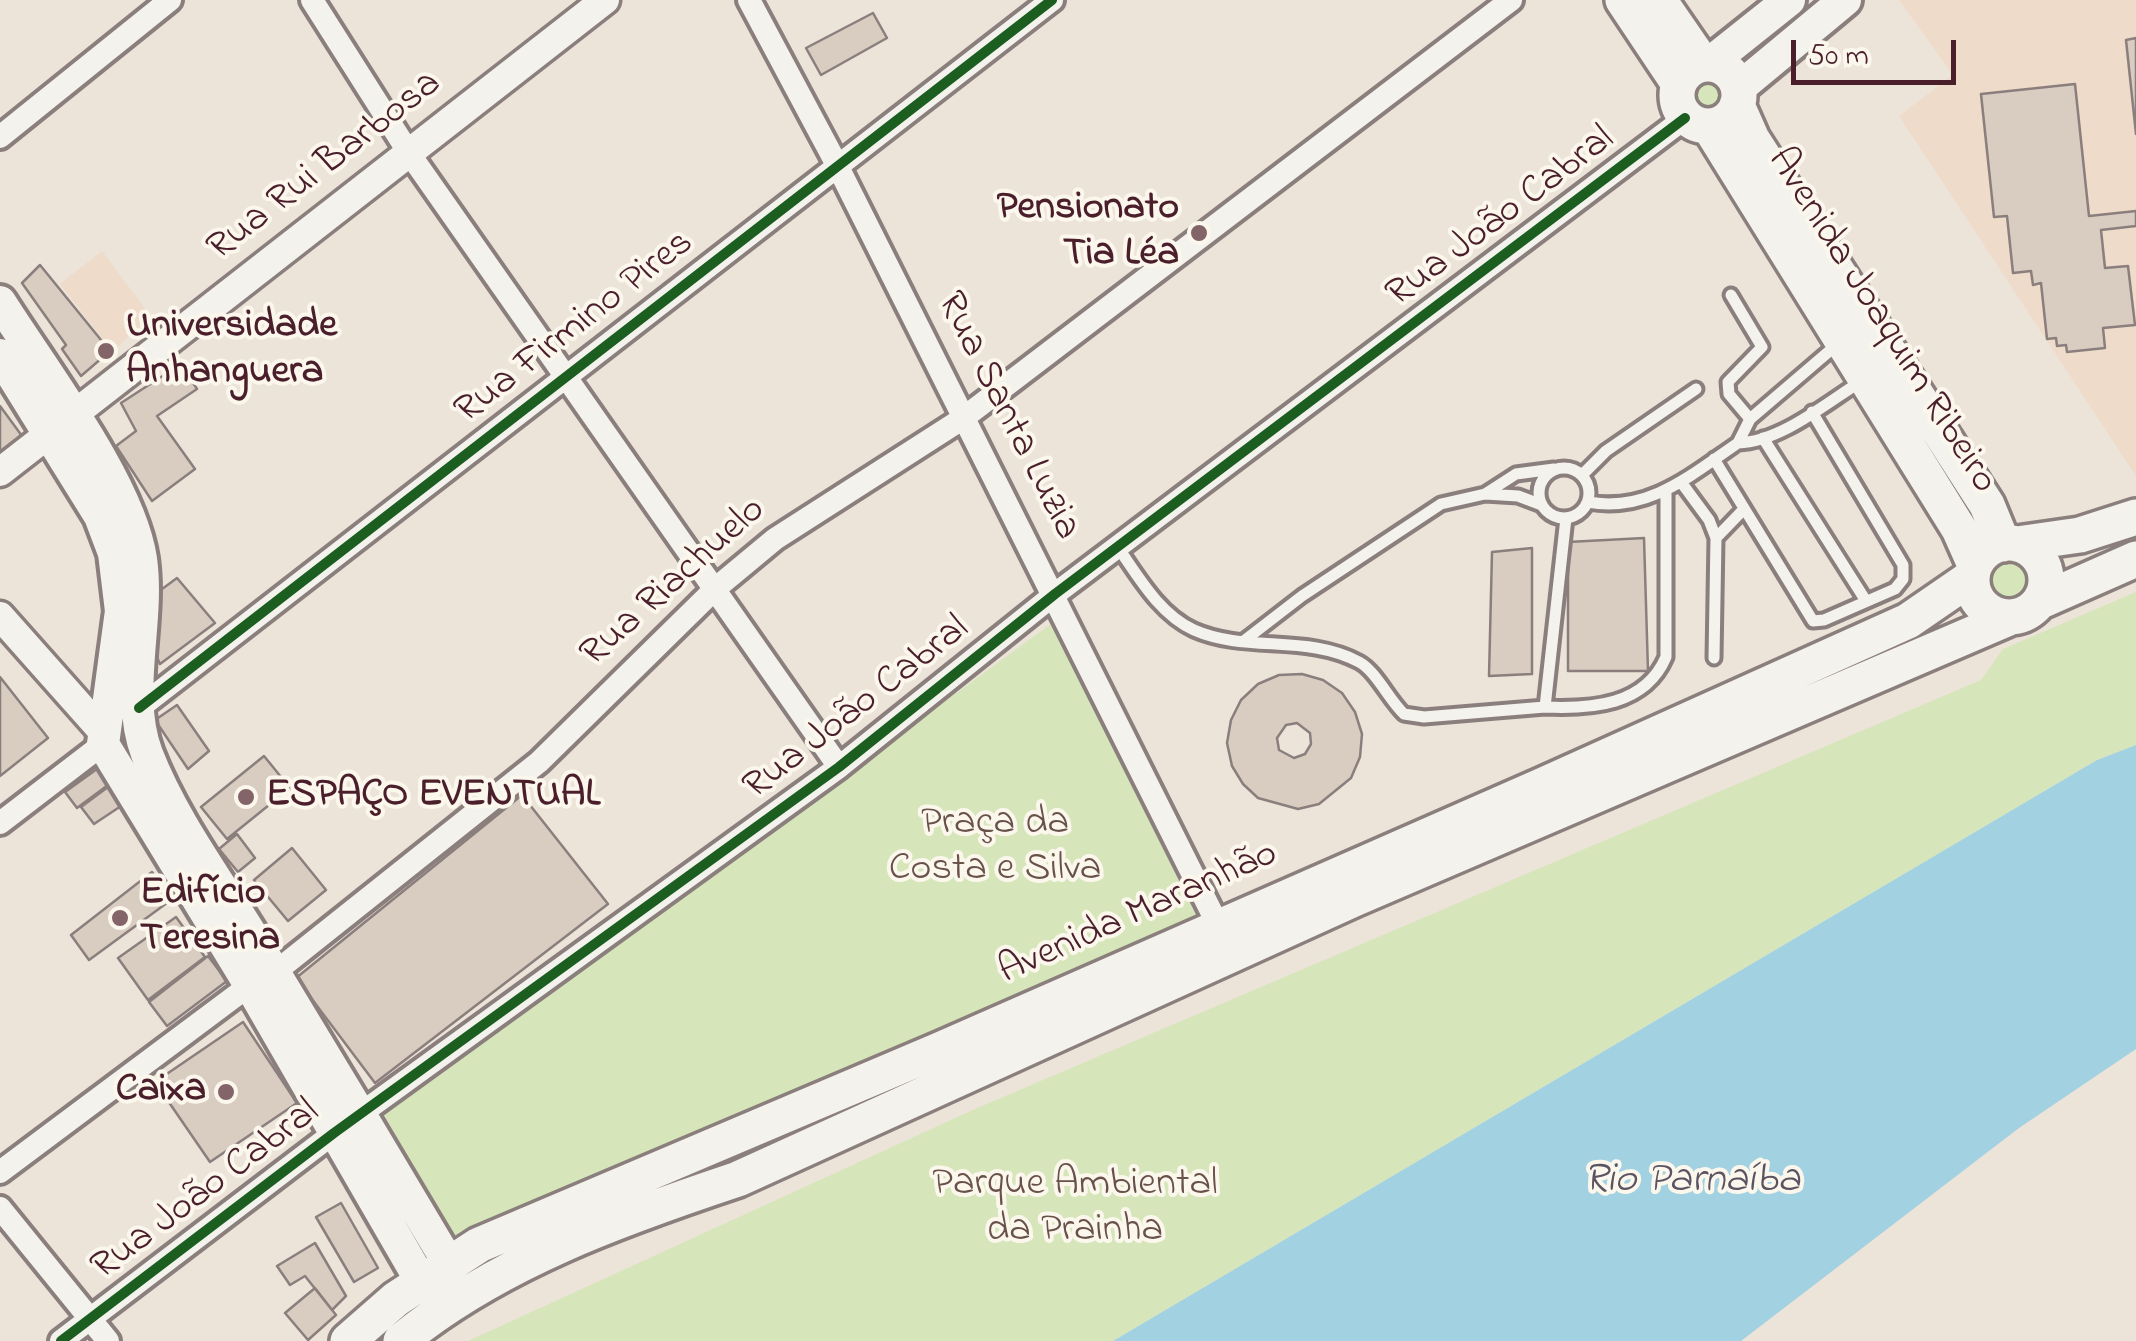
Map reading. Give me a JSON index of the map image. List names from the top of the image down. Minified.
{"streets":{"main road":["Avenida Joaquim Ribeiro","Avenida Maranhão"],"street":["Rua Rui Barbosa","Rua João Cabral","Rua Firmino Pires","Rua Santa Luzia","Rua Riachuelo"]},"crossings":[["Rua João Cabral","Avenida Joaquim Ribeiro"],["Rua João Cabral","Rua Santa Luzia"],["Avenida Joaquim Ribeiro","Avenida Maranhão"],["Rua Firmino Pires","Rua Santa Luzia"],["Rua Santa Luzia","Rua Riachuelo"],["Rua Santa Luzia","Avenida Maranhão"]],"water":["Rio Parnaíba"],"parks":["Praça da Costa e Silva","Parque Ambiental da Prainha"],"places":["Pensionato Tia Léa","Universidade Anhanguera","ESPAÇO EVENTUAL","Edifício Teresina","Caixa"],"scale_bar":"50 m"}
